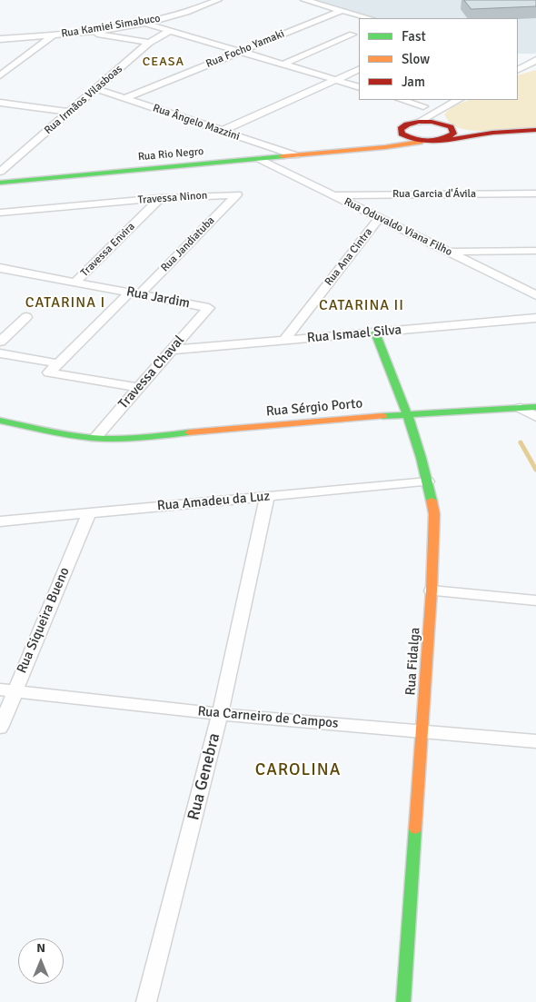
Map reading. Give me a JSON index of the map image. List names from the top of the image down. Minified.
{"streets":{"street":["Rua Kamiei Simabuco","Rua Focho Yamaki","Rua Irmãos Vilasboas","Rua Ângelo Mazzini","Rua Rio Negro","Rua Garcia d'Ávila","Travessa Ninon","Rua Oduvaldo Viana Filho","Rua Jandiatuba","Travessa Envira","Rua Ana Cintra","Rua Jardim","Rua Ismael Silva","Travessa Chaval","Rua Sérgio Porto","Rua Amadeu da Luz","Rua Siqueira Bueno","Rua Fidalga","Rua Carneiro de Campos","Rua Genebra"]},"crossings":[["Rua Focho Yamaki","Rua Ângelo Mazzini"],["Rua Irmãos Vilasboas","Rua Ângelo Mazzini"],["Rua Ângelo Mazzini","Rua Rio Negro"],["Rua Rio Negro","Rua Oduvaldo Viana Filho"],["Rua Garcia d'Ávila","Rua Oduvaldo Viana Filho"],["Travessa Ninon","Rua Jandiatuba"],["Travessa Ninon","Travessa Envira"],["Rua Oduvaldo Viana Filho","Rua Ana Cintra"],["Rua Jandiatuba","Rua Jardim"],["Travessa Envira","Rua Jardim"],["Rua Ana Cintra","Rua Ismael Silva"],["Rua Jardim","Travessa Chaval"],["Rua Ismael Silva","Travessa Chaval"],["Rua Ismael Silva","Rua Fidalga"],["Travessa Chaval","Rua Sérgio Porto"],["Rua Sérgio Porto","Rua Fidalga"],["Rua Amadeu da Luz","Rua Siqueira Bueno"],["Rua Amadeu da Luz","Rua Fidalga"],["Rua Amadeu da Luz","Rua Genebra"],["Rua Siqueira Bueno","Rua Carneiro de Campos"],["Rua Fidalga","Rua Carneiro de Campos"],["Rua Carneiro de Campos","Rua Genebra"]],"districts":["CEASA","CATARINA I","CATARINA II","CAROLINA"],"legend":["Fast","Slow","Jam"],"north":"top"}
